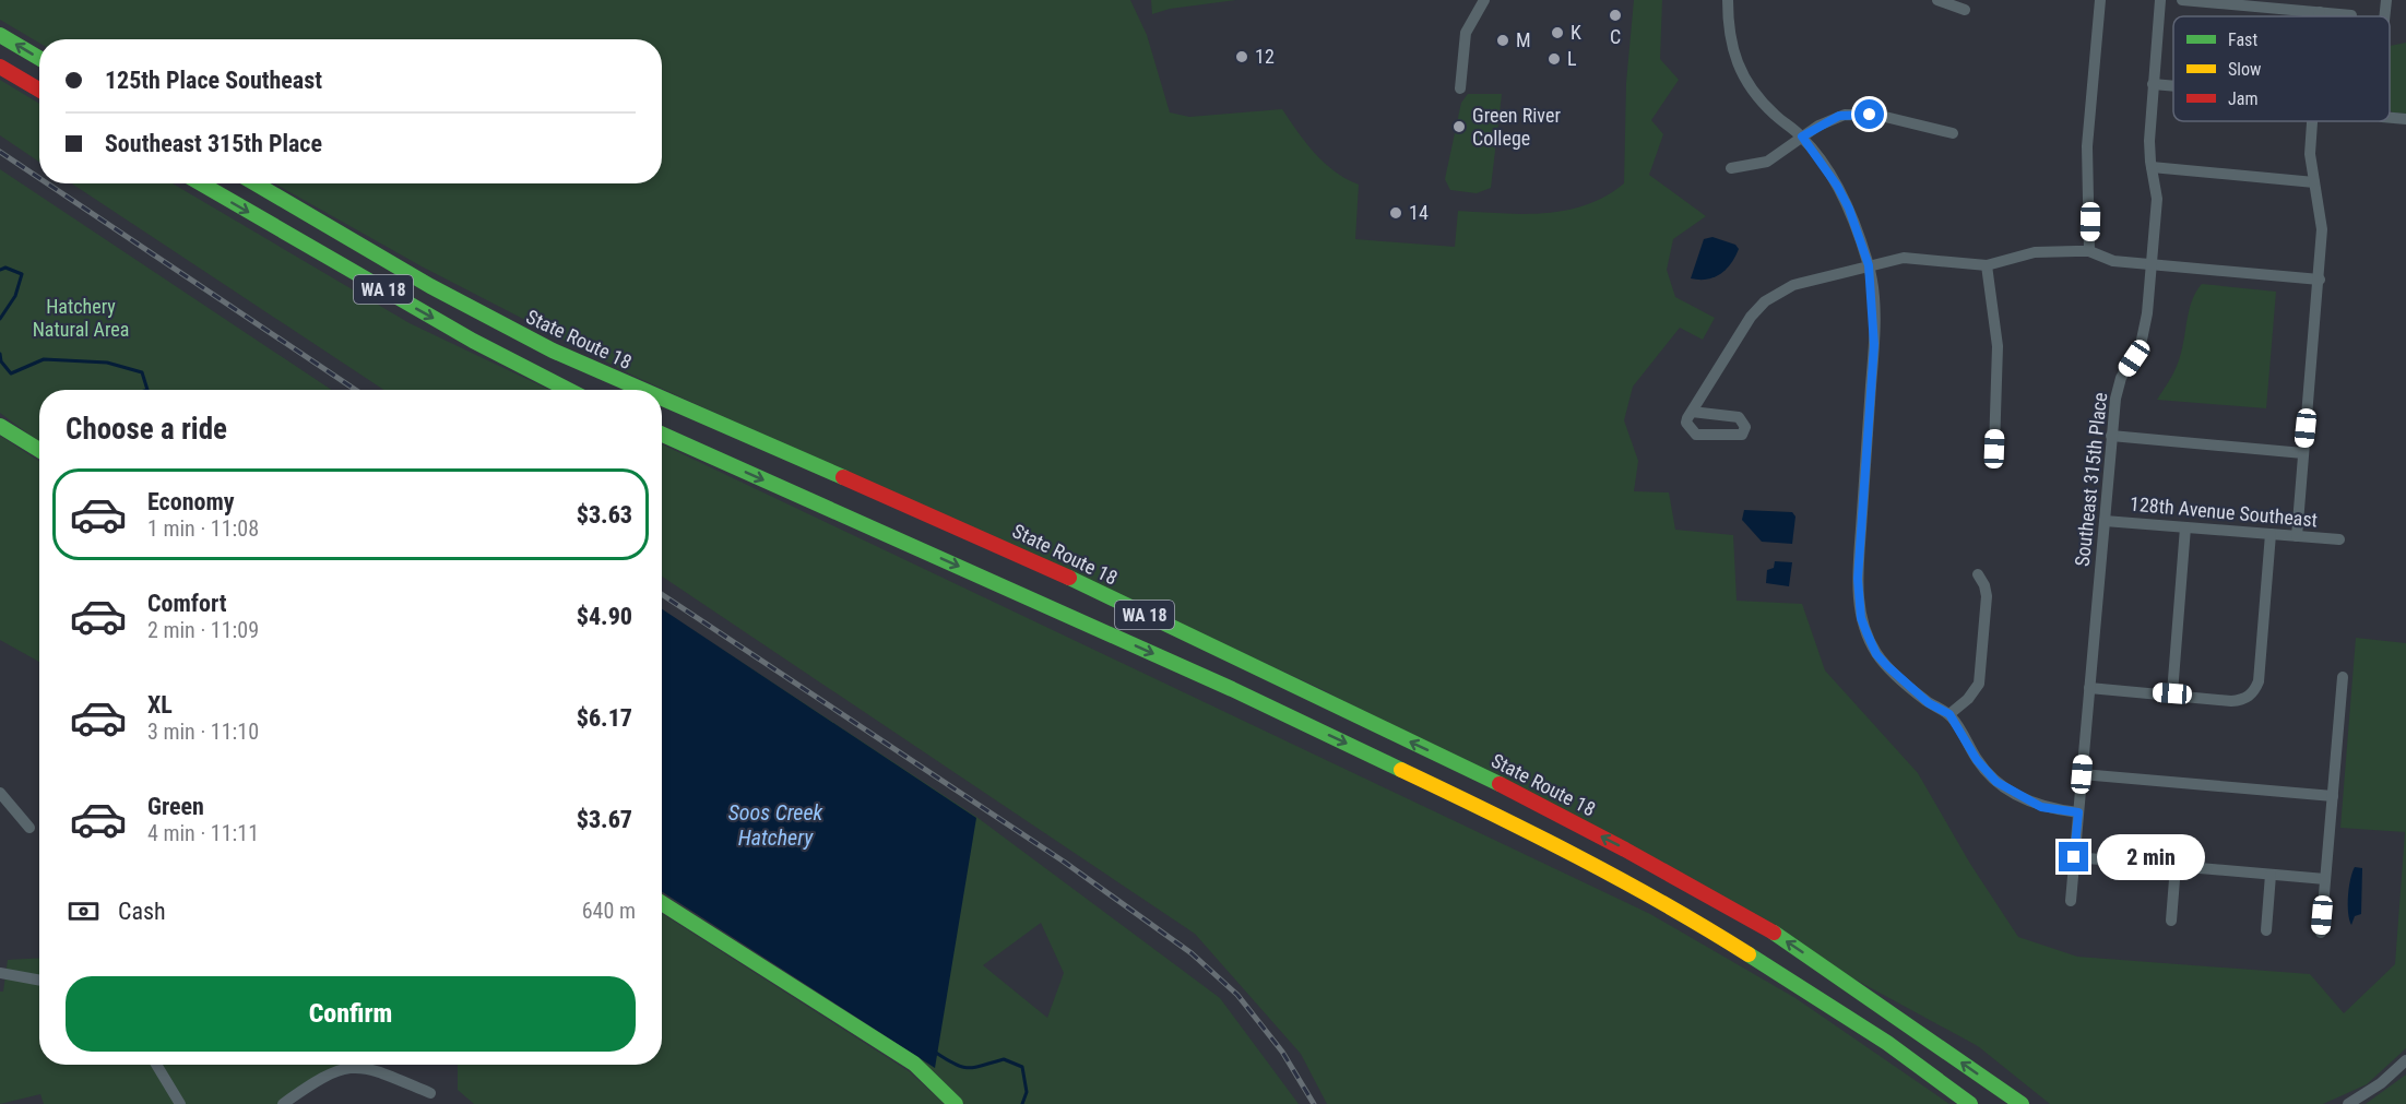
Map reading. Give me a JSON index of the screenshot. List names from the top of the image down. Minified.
{"streets":{"main road":["WA 18","State Route 18"],"street":["Southeast 315th Place","128th Avenue Southeast"]},"crossings":[["Southeast 315th Place","128th Avenue Southeast"]],"water":["Soos Creek Hatchery"],"parks":["Hatchery Natural Area"],"places":["C","K","M","12","L","Green River College","14"],"legend":["Fast","Slow","Jam"],"page":{"banner":["125th Place Southeast","Southeast 315th Place"],"heading":"Choose a ride","list":[{"name":"Economy","note":"1 min · 11:08","value":"$3.63"},{"name":"Comfort","note":"2 min · 11:09","value":"$4.90"},{"name":"XL","note":"3 min · 11:10","value":"$6.17"},{"name":"Green","note":"4 min · 11:11","value":"$3.67"}],"bubble":"2 min","pay":["Cash","640 m"],"buttons":"Confirm"}}
